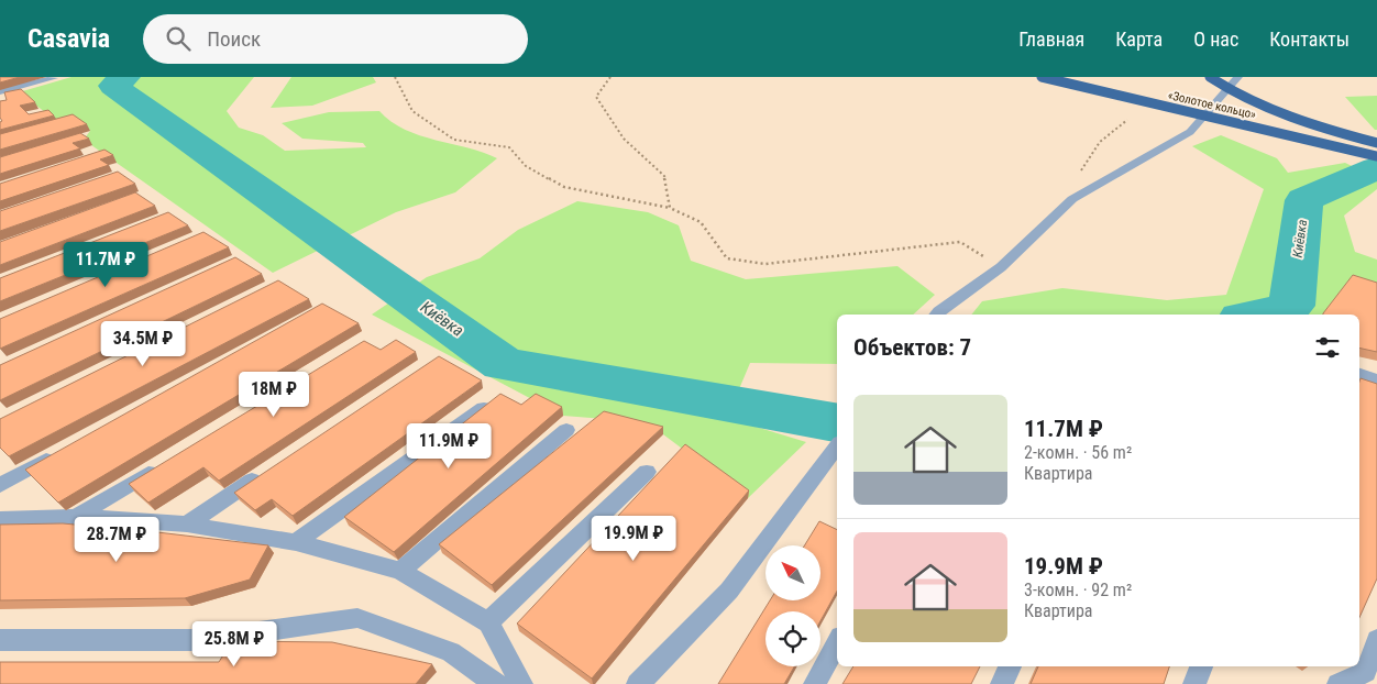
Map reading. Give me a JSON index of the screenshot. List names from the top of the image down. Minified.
{"streets":{"highway":["«Золотое кольцо»"]},"water":["Киёвка"],"north":"top left","page":{"header":"Casavia","search":"Поиск","nav":["Главная","Карта","О нас","Контакты"],"price":["11.7M ₽","34.5M ₽","18M ₽","11.9M ₽","19.9M ₽","28.7M ₽","25.8M ₽"],"heading":"Объектов: 7","list":[{"name":"11.7M ₽","note":"2-комн. · 56 m² · Квартира"},{"name":"19.9M ₽","note":"3-комн. · 92 m² · Квартира"}]}}
